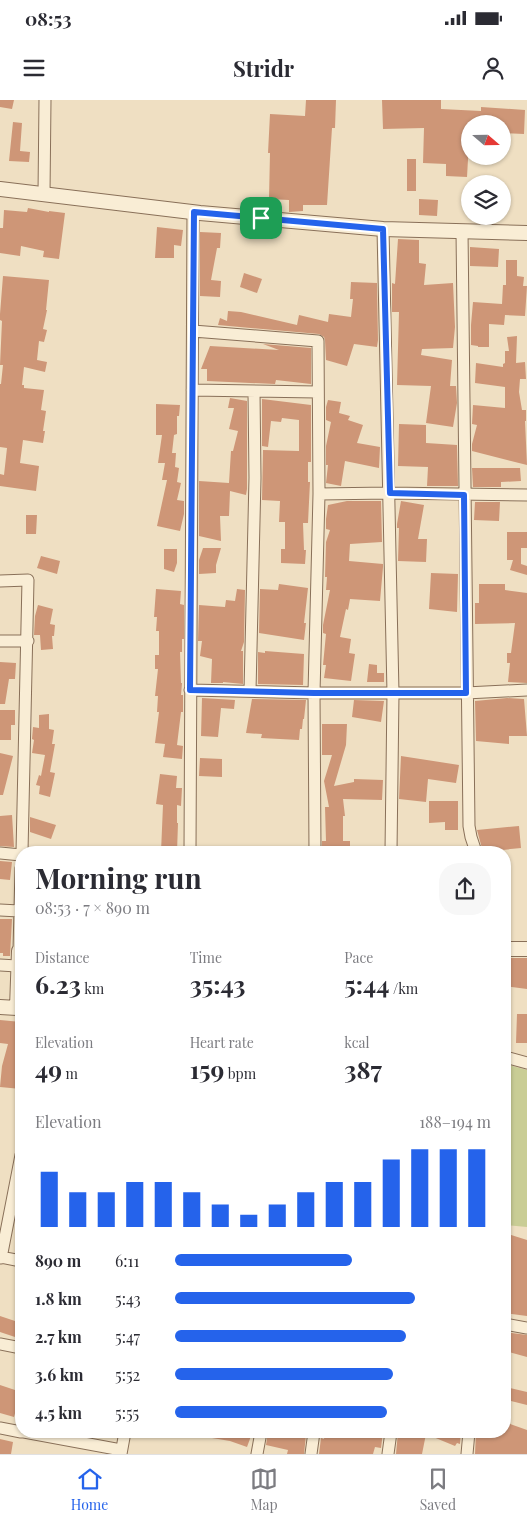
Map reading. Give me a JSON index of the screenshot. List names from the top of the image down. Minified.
{"north":"right","page":{"status":"08:53","header":"Stridr","heading":["Morning run","08:53 · 7 × 890 m"],"stats":[["Distance","6.23 km"],["Time","35:43"],["Pace","5:44 /km"],["Elevation","49 m"],["Heart rate","159 bpm"],["kcal","387"]],"chart":["Elevation","188–194 m"],"list":[{"name":"890 m","note":"6:11"},{"name":"1.8 km","note":"5:43"},{"name":"2.7 km","note":"5:47"},{"name":"3.6 km","note":"5:52"},{"name":"4.5 km","note":"5:55"}],"tabs":["Home","Map","Saved"]}}
